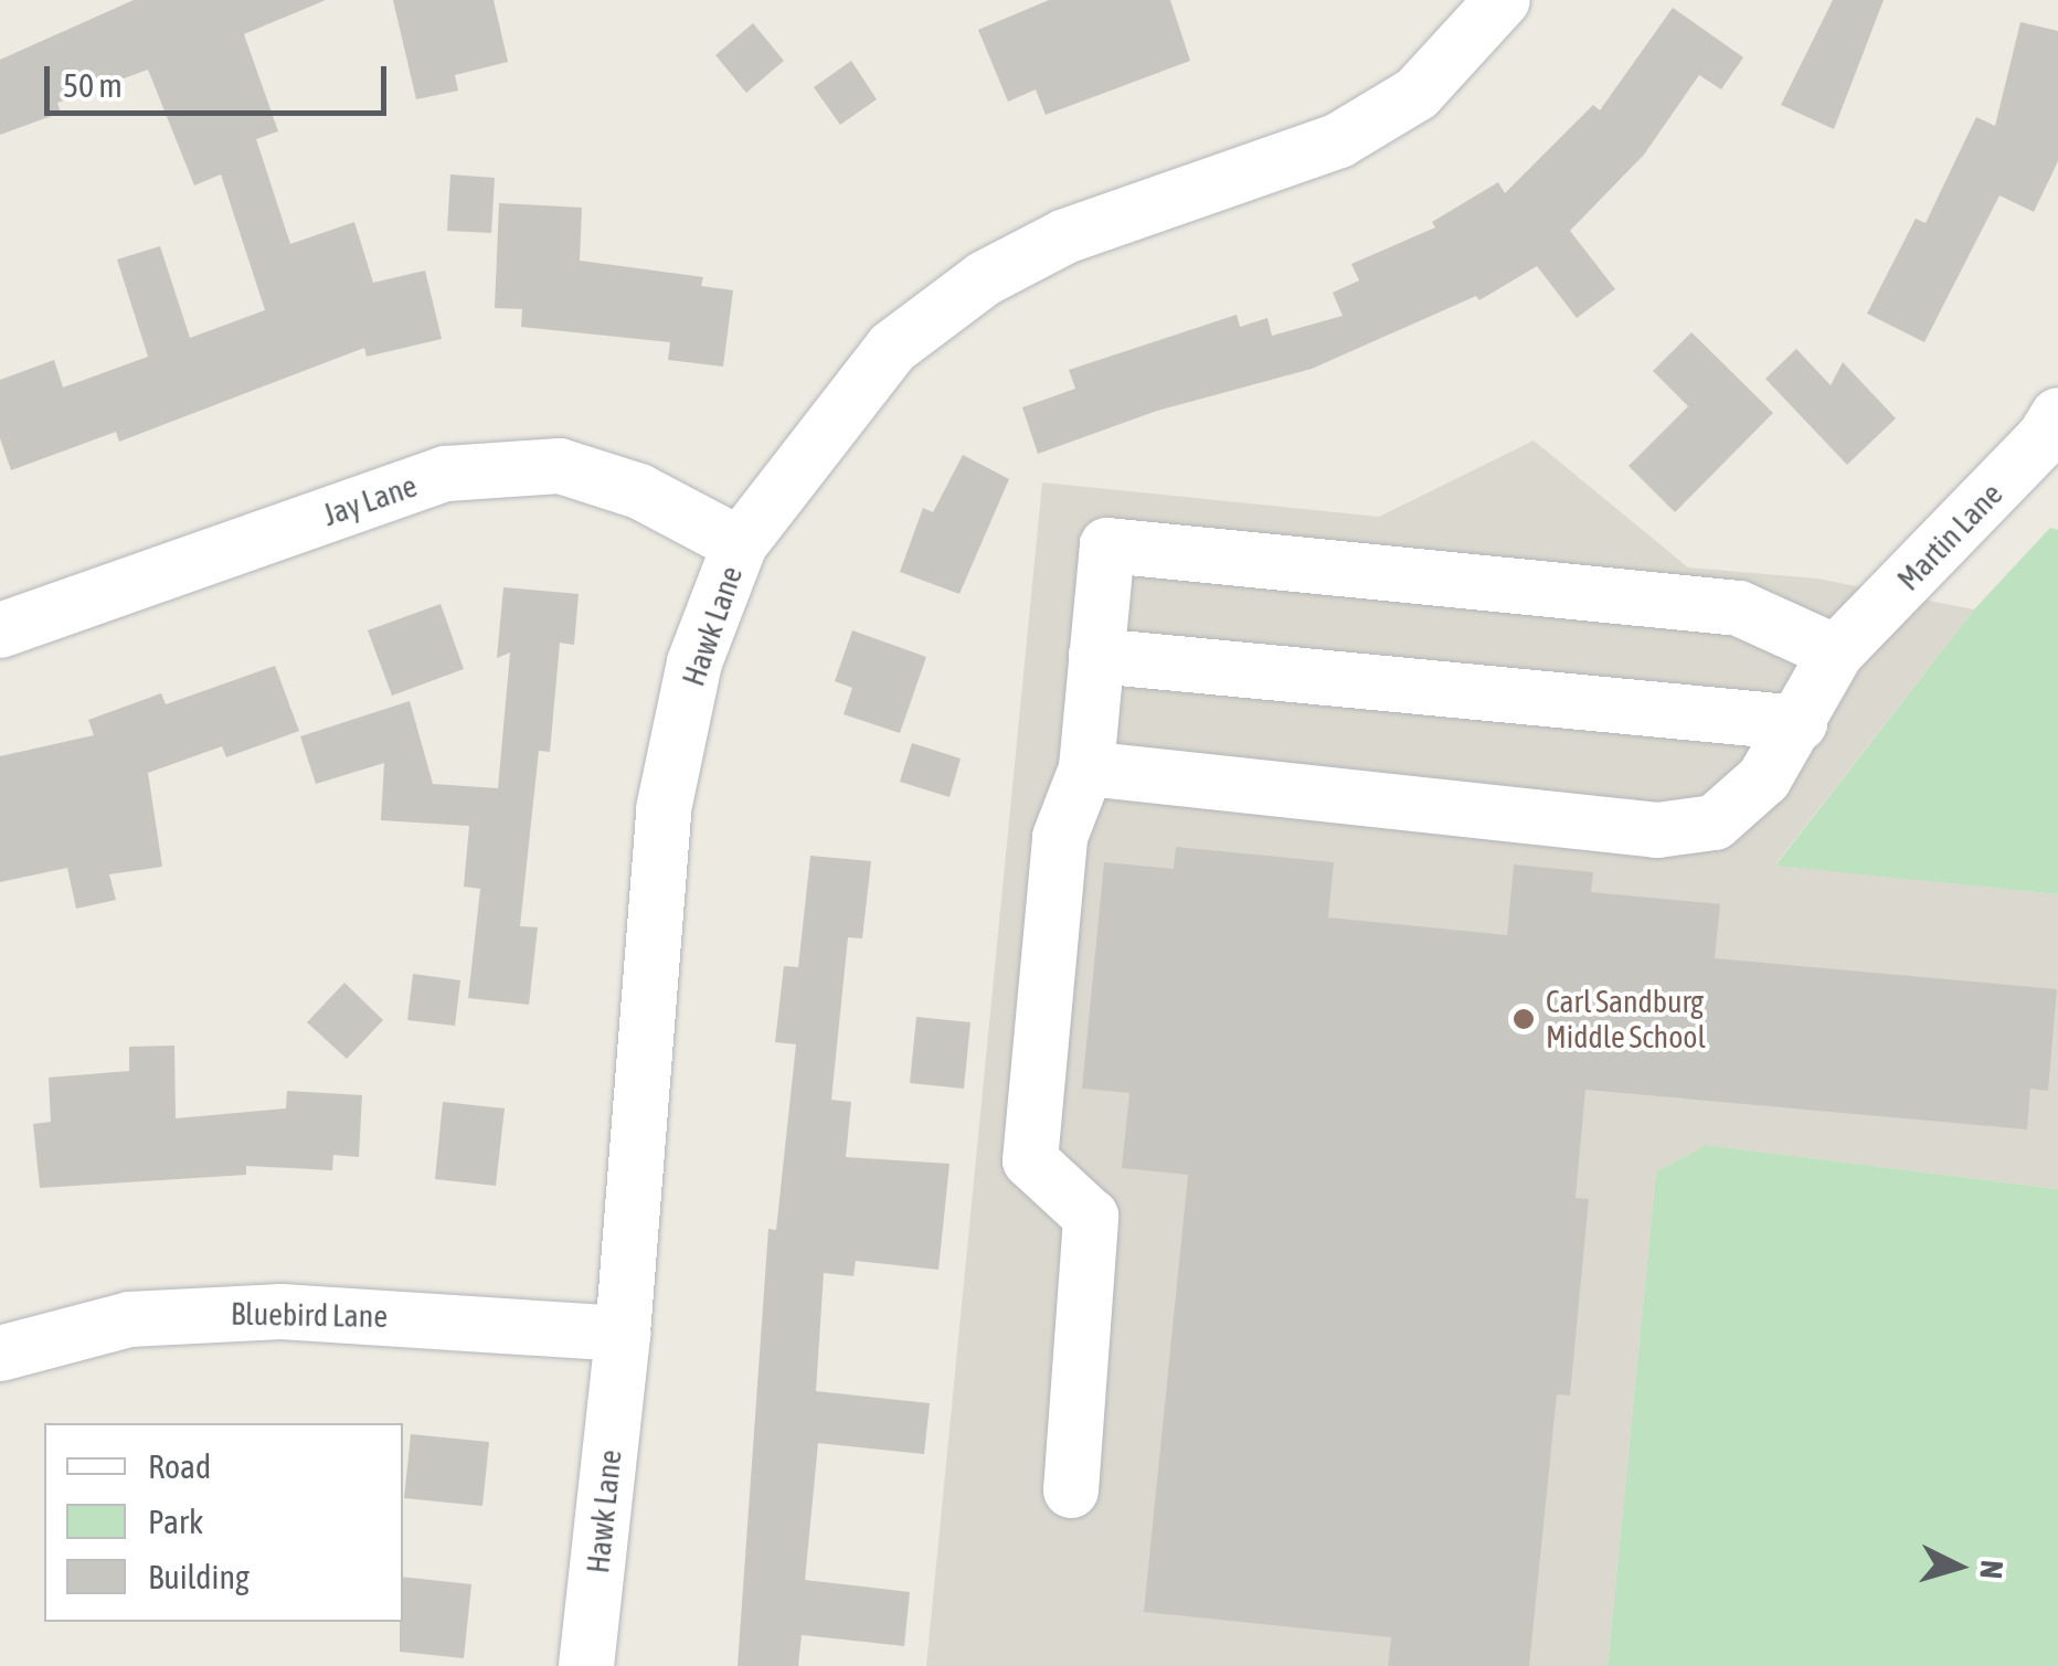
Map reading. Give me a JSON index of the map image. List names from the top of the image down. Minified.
{"streets":{"street":["Jay Lane","Martin Lane","Hawk Lane","Bluebird Lane"]},"crossings":[["Jay Lane","Hawk Lane"],["Hawk Lane","Bluebird Lane"]],"places":["Carl Sandburg Middle School"],"legend":["Road","Park","Building"],"scale_bar":"50 m","north":"right"}
